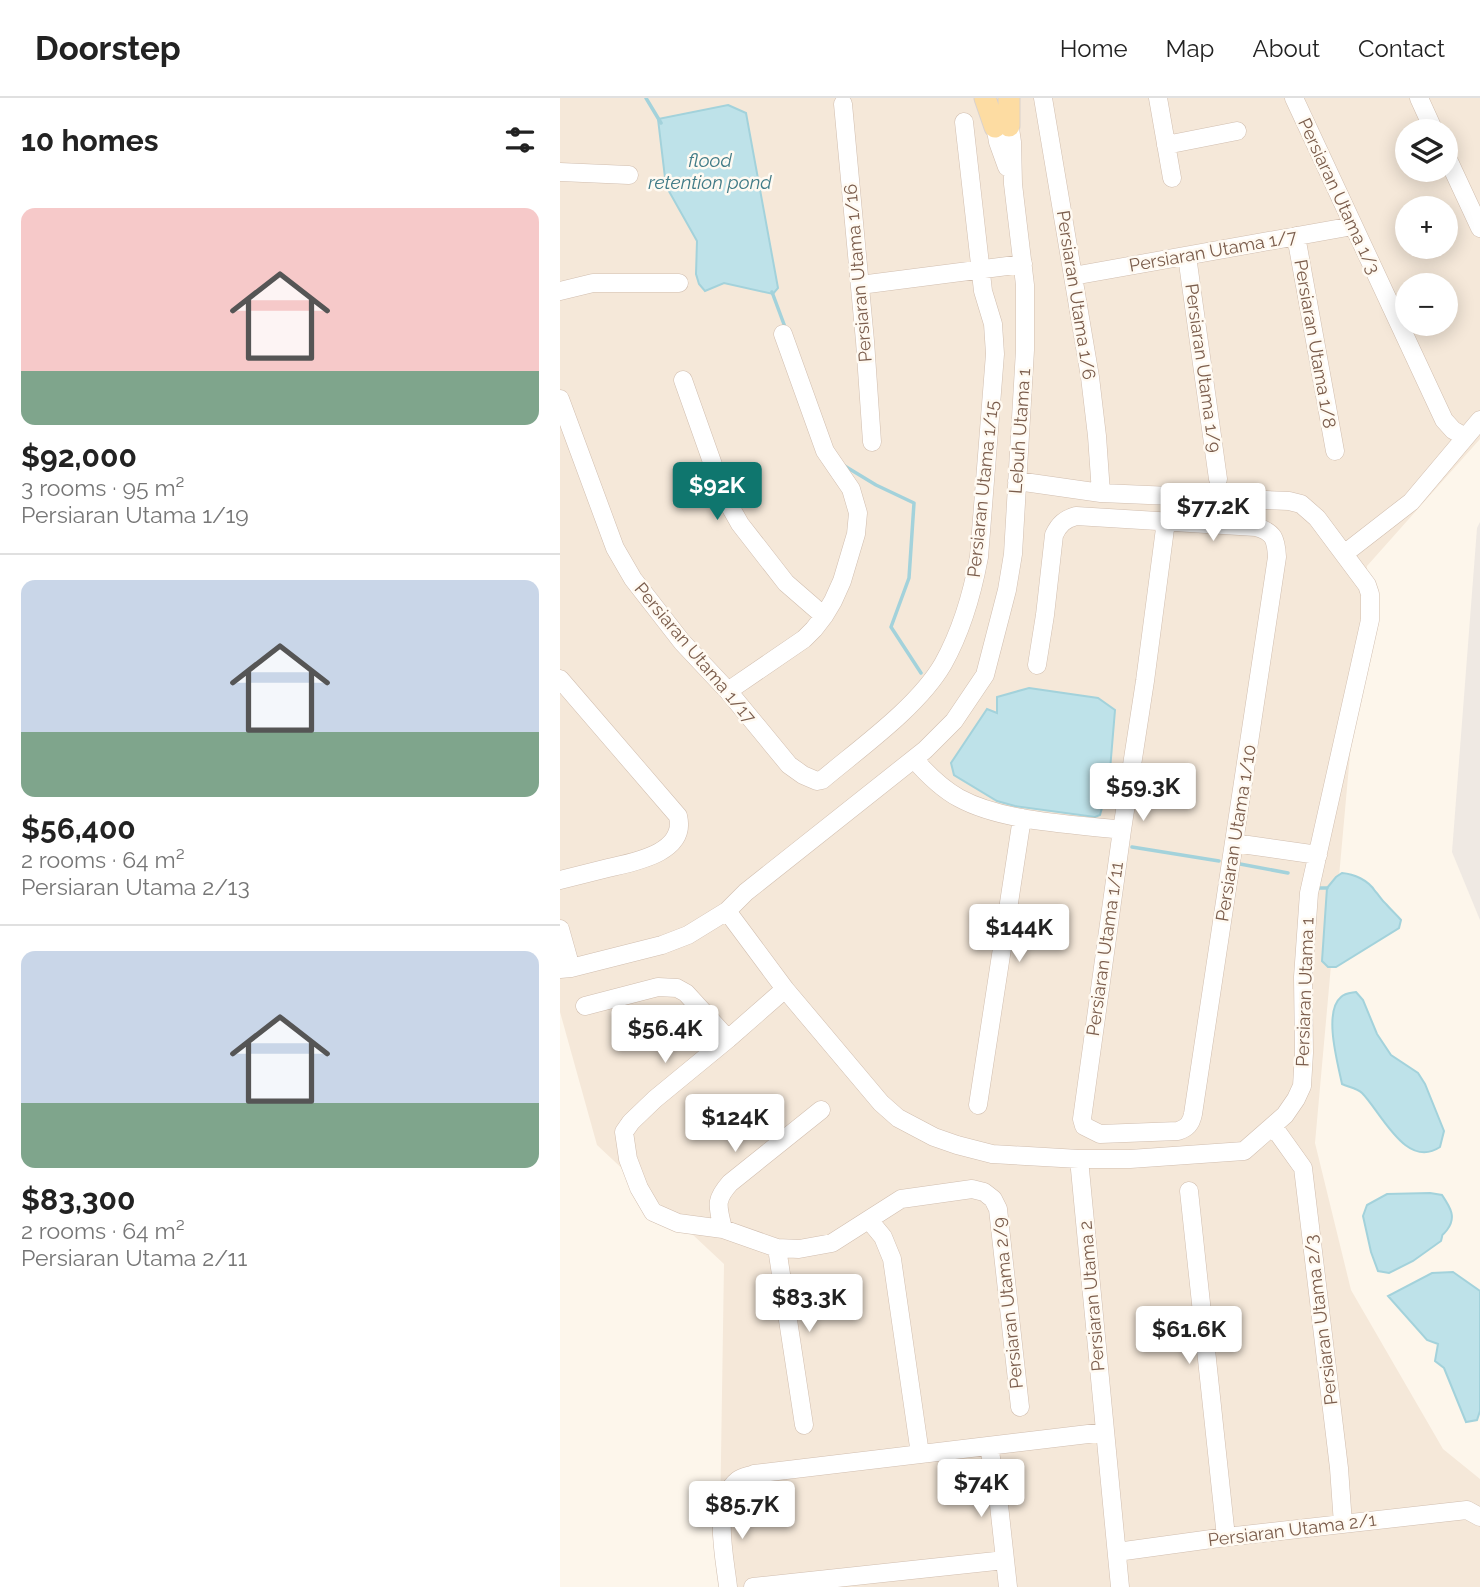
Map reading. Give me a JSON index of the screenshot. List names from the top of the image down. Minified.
{"streets":{"street":["Persiaran Utama 1/3","Persiaran Utama 1/7","Persiaran Utama 1/16","Persiaran Utama 1/6","Persiaran Utama 1/8","Persiaran Utama 1/9","Lebuh Utama 1","Persiaran Utama 1/15","Persiaran Utama 1/17","Persiaran Utama 1/10","Persiaran Utama 1/11","Persiaran Utama 1","Persiaran Utama 2","Persiaran Utama 2/9","Persiaran Utama 2/3","Persiaran Utama 2/1"]},"crossings":[["Persiaran Utama 1/3","Persiaran Utama 1/7"],["Persiaran Utama 1/7","Persiaran Utama 1/6"],["Persiaran Utama 1/7","Persiaran Utama 1/8"],["Persiaran Utama 1/7","Persiaran Utama 1/9"],["Persiaran Utama 1/6","Persiaran Utama 1"],["Lebuh Utama 1","Persiaran Utama 1"],["Persiaran Utama 1/15","Persiaran Utama 1/17"],["Persiaran Utama 1/10","Persiaran Utama 1/11"],["Persiaran Utama 1","Persiaran Utama 2"],["Persiaran Utama 1","Persiaran Utama 2/3"],["Persiaran Utama 2","Persiaran Utama 2/1"],["Persiaran Utama 2/3","Persiaran Utama 2/1"]],"water":["flood retention pond"],"page":{"header":"Doorstep","nav":["Home","Map","About","Contact"],"heading":"10 homes","map_buttons":["+","−"],"list":[{"name":"$92,000","note":"3 rooms · 95 m² · Persiaran Utama 1/19"},{"name":"$56,400","note":"2 rooms · 64 m² · Persiaran Utama 2/13"},{"name":"$83,300","note":"2 rooms · 64 m² · Persiaran Utama 2/11"}],"price":["$92K","$77.2K","$59.3K","$144K","$56.4K","$124K","$83.3K","$61.6K","$74K","$85.7K"]}}
